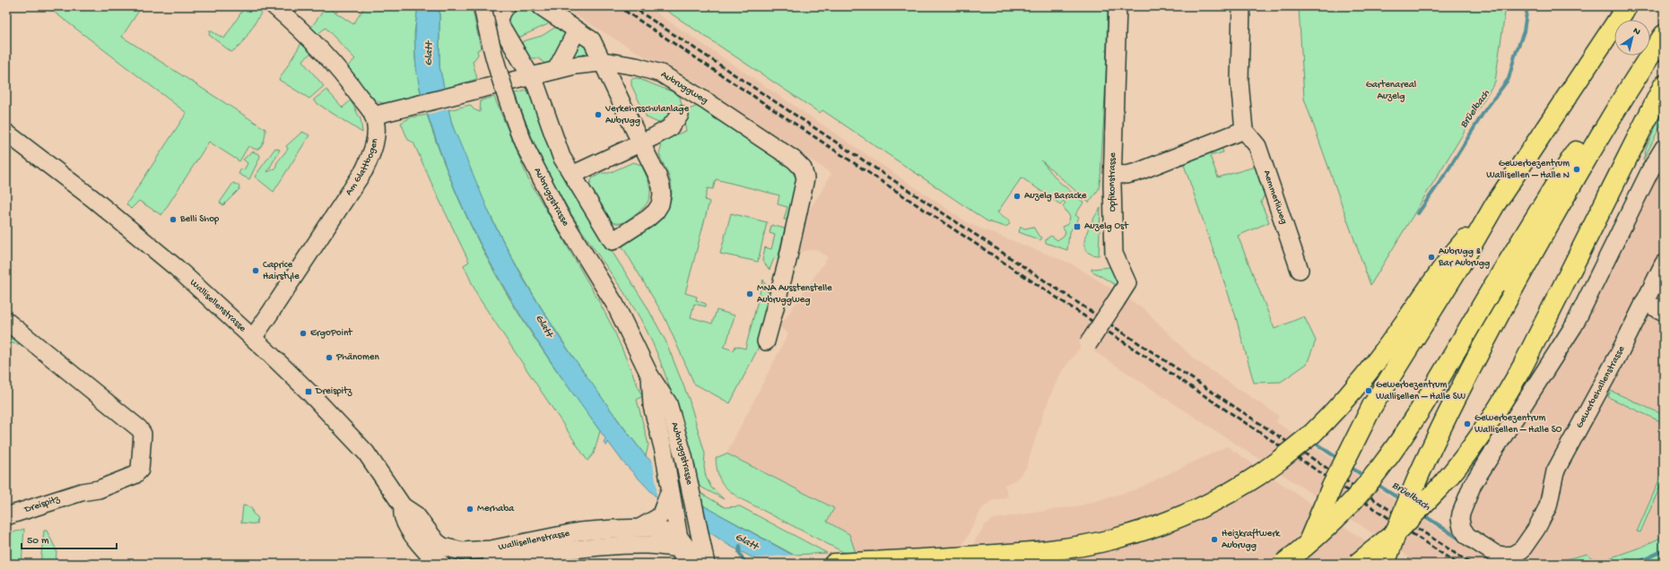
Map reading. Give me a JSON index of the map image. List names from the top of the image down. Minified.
{"streets":{"street":["Aubruggweg","Am Glattbogen","Opfikonstrasse","Aubruggstrasse","Aemmerliweg","Wallisellenstrasse","Gewerbehallenstrasse","Dreispitz"]},"crossings":[["Aubruggweg","Am Glattbogen"],["Am Glattbogen","Wallisellenstrasse"],["Aubruggstrasse","Wallisellenstrasse"]],"water":["Glatt","Brüelbach"],"parks":["Gartenareal Auzelg"],"places":{"other":["Verkehrsschulanlage Aubrugg","Gewerbezentrum Wallisellen – Halle N","Auzelg Baracke","Belli Shop","Aubrugg & Bar Aubrugg","Caprice Hairstyle","MNA Ausstenstelle Aubruggweg","ErgoPoint","Phänomen","Gewerbezentrum Wallisellen – Halle SW","Gewerbezentrum Wallisellen – Halle SO","Merhaba","Heizkraftwerk Aubrugg"],"transit":["Auzelg Ost","Dreispitz"]},"scale_bar":"50 m","north":"top right"}
